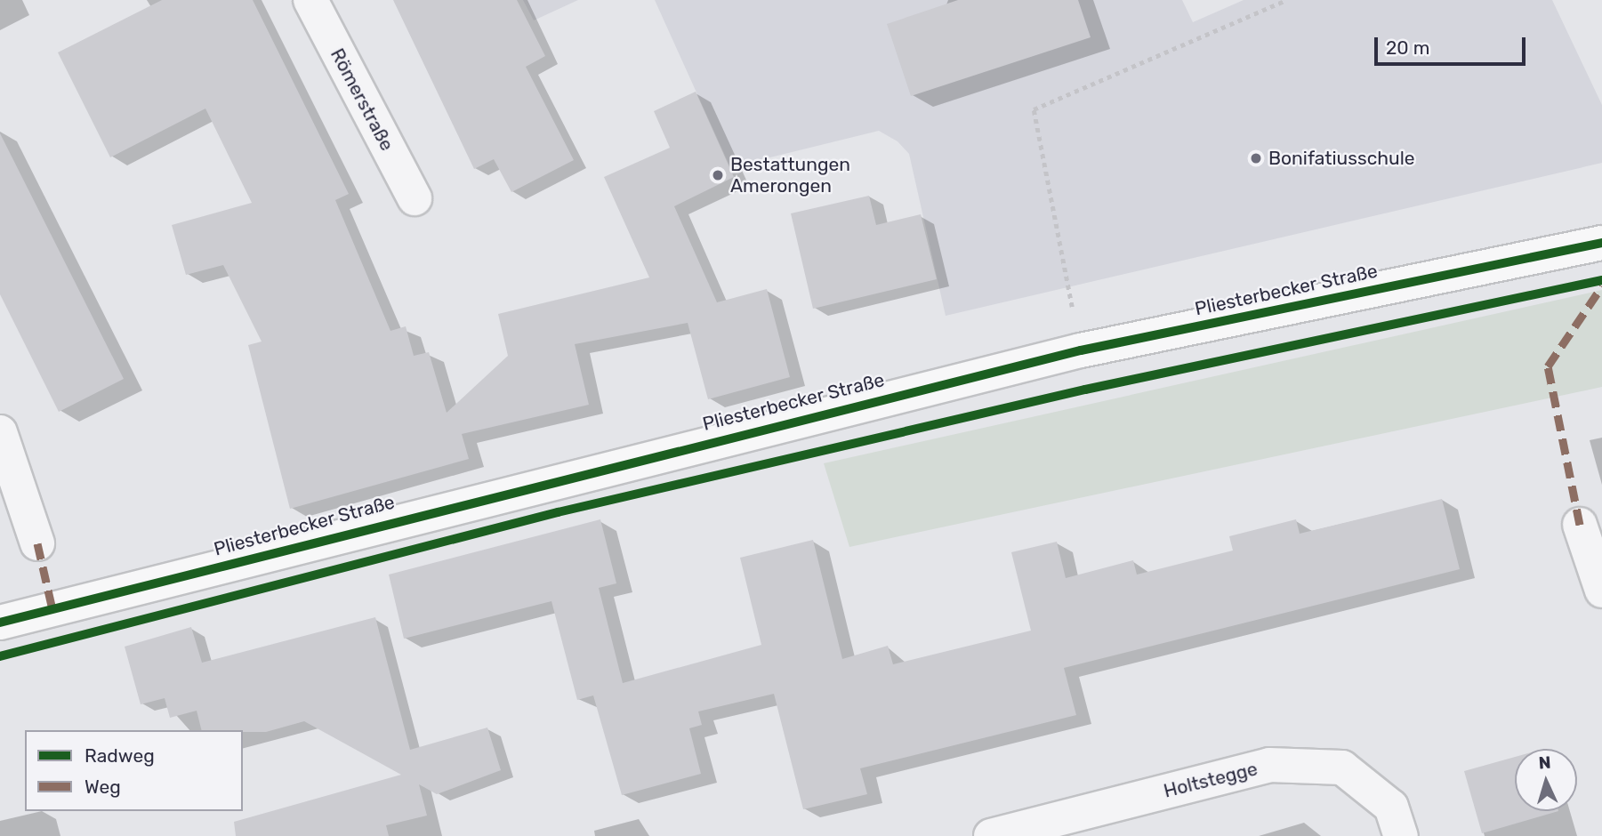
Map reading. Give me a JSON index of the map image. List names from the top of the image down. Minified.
{"streets":{"main road":["Pliesterbecker Straße"],"street":["Römerstraße","Holtstegge"]},"places":["Bonifatiusschule","Bestattungen Amerongen"],"legend":["Radweg","Weg"],"scale_bar":"20 m","north":"top"}
